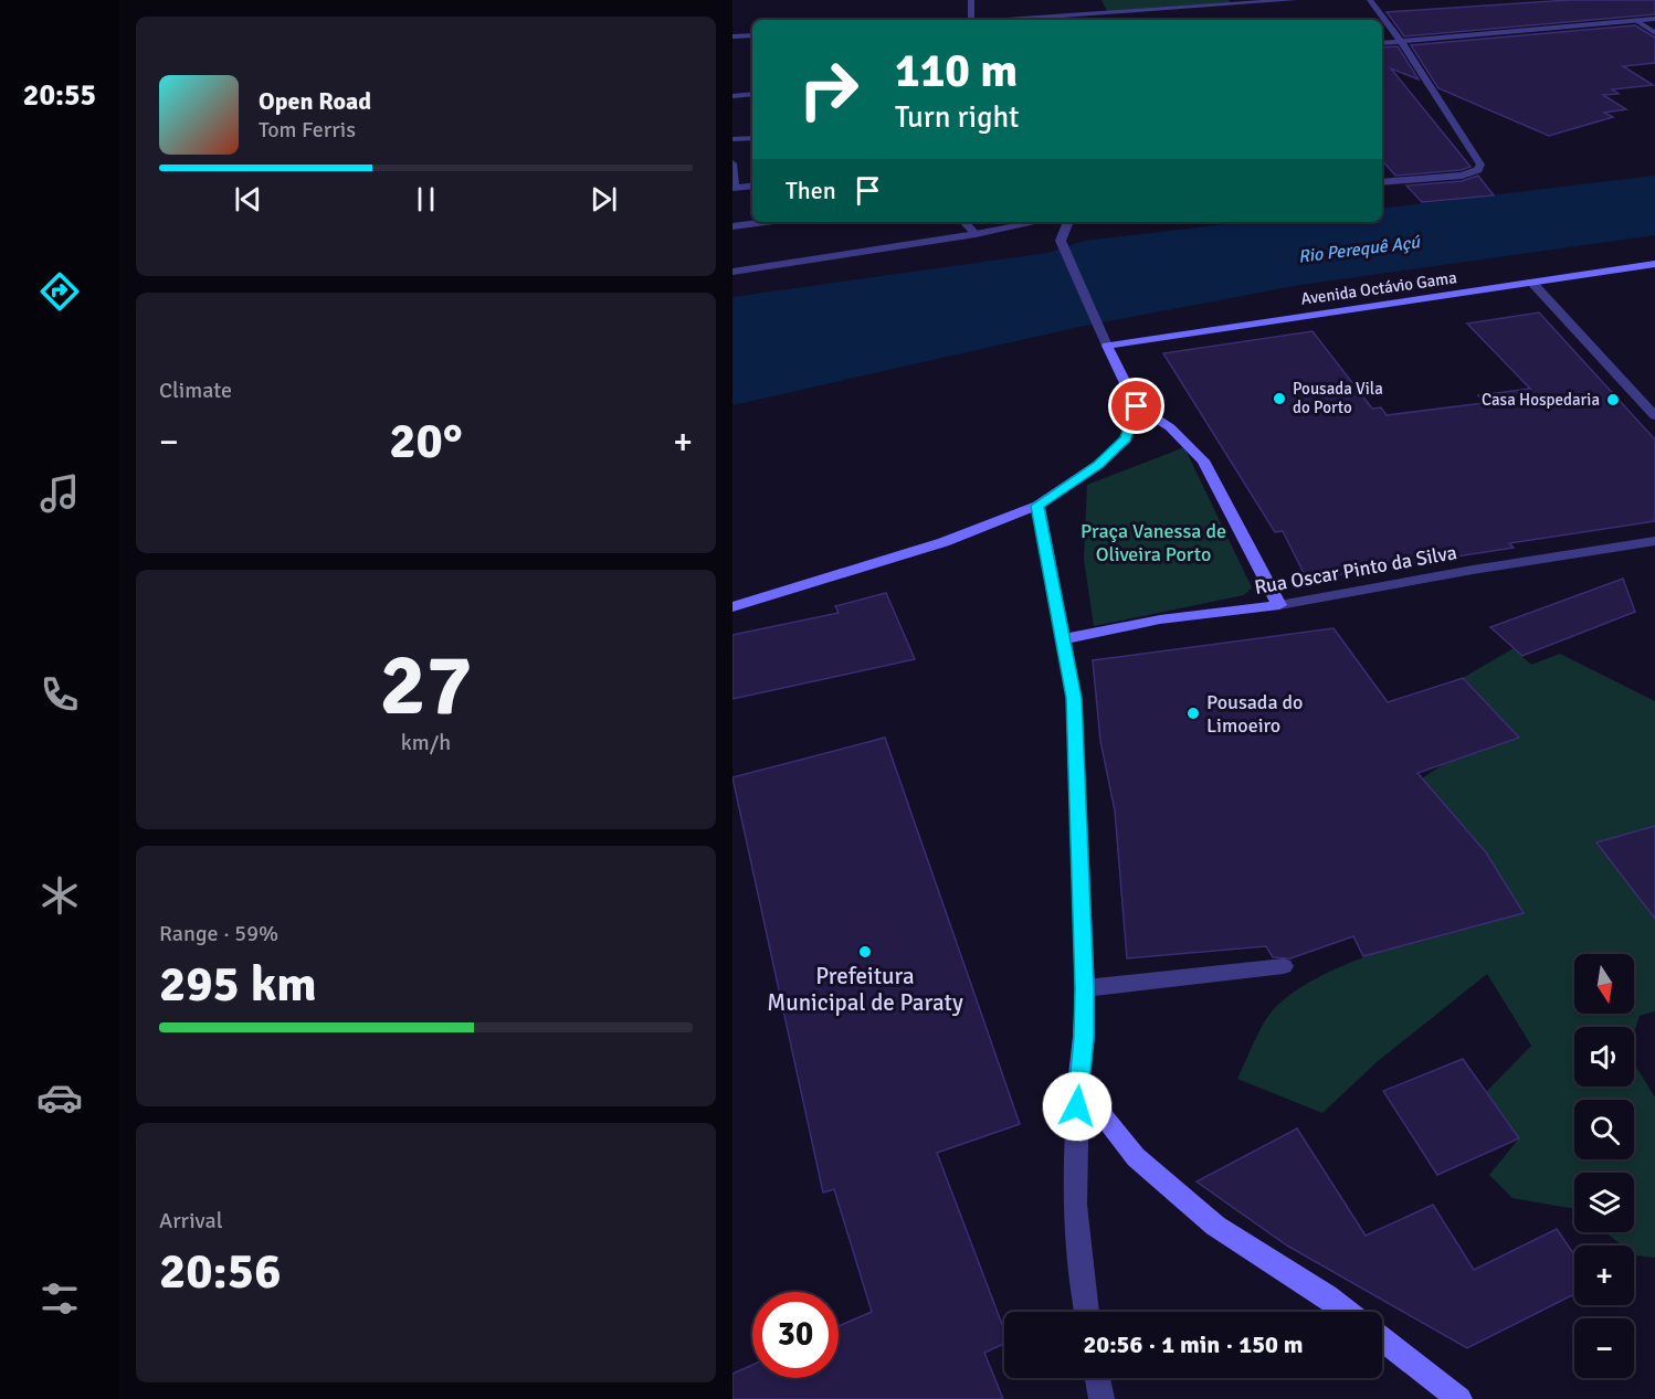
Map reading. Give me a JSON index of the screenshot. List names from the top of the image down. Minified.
{"streets":{"street":["Avenida Octávio Gama","Rua Oscar Pinto da Silva"]},"water":["Rio Perequê Açú"],"parks":["Praça Vanessa de Oliveira Porto"],"places":["Pousada Vila do Porto","Casa Hospedaria","Pousada do Limoeiro","Prefeitura Municipal de Paraty"],"north":"bottom","page":{"tabs":"20:55","turn":["110 m","Turn right"],"song":["Open Road","Tom Ferris"],"then":"Then","tile":["Climate",["27","km/h"],["Range · 59%","295 km"],["Arrival","20:56"]],"heat":["−","20°","+"],"map_buttons":["+","−"],"limit":"30","trip":"20:56 · 1 min · 150 m"}}
